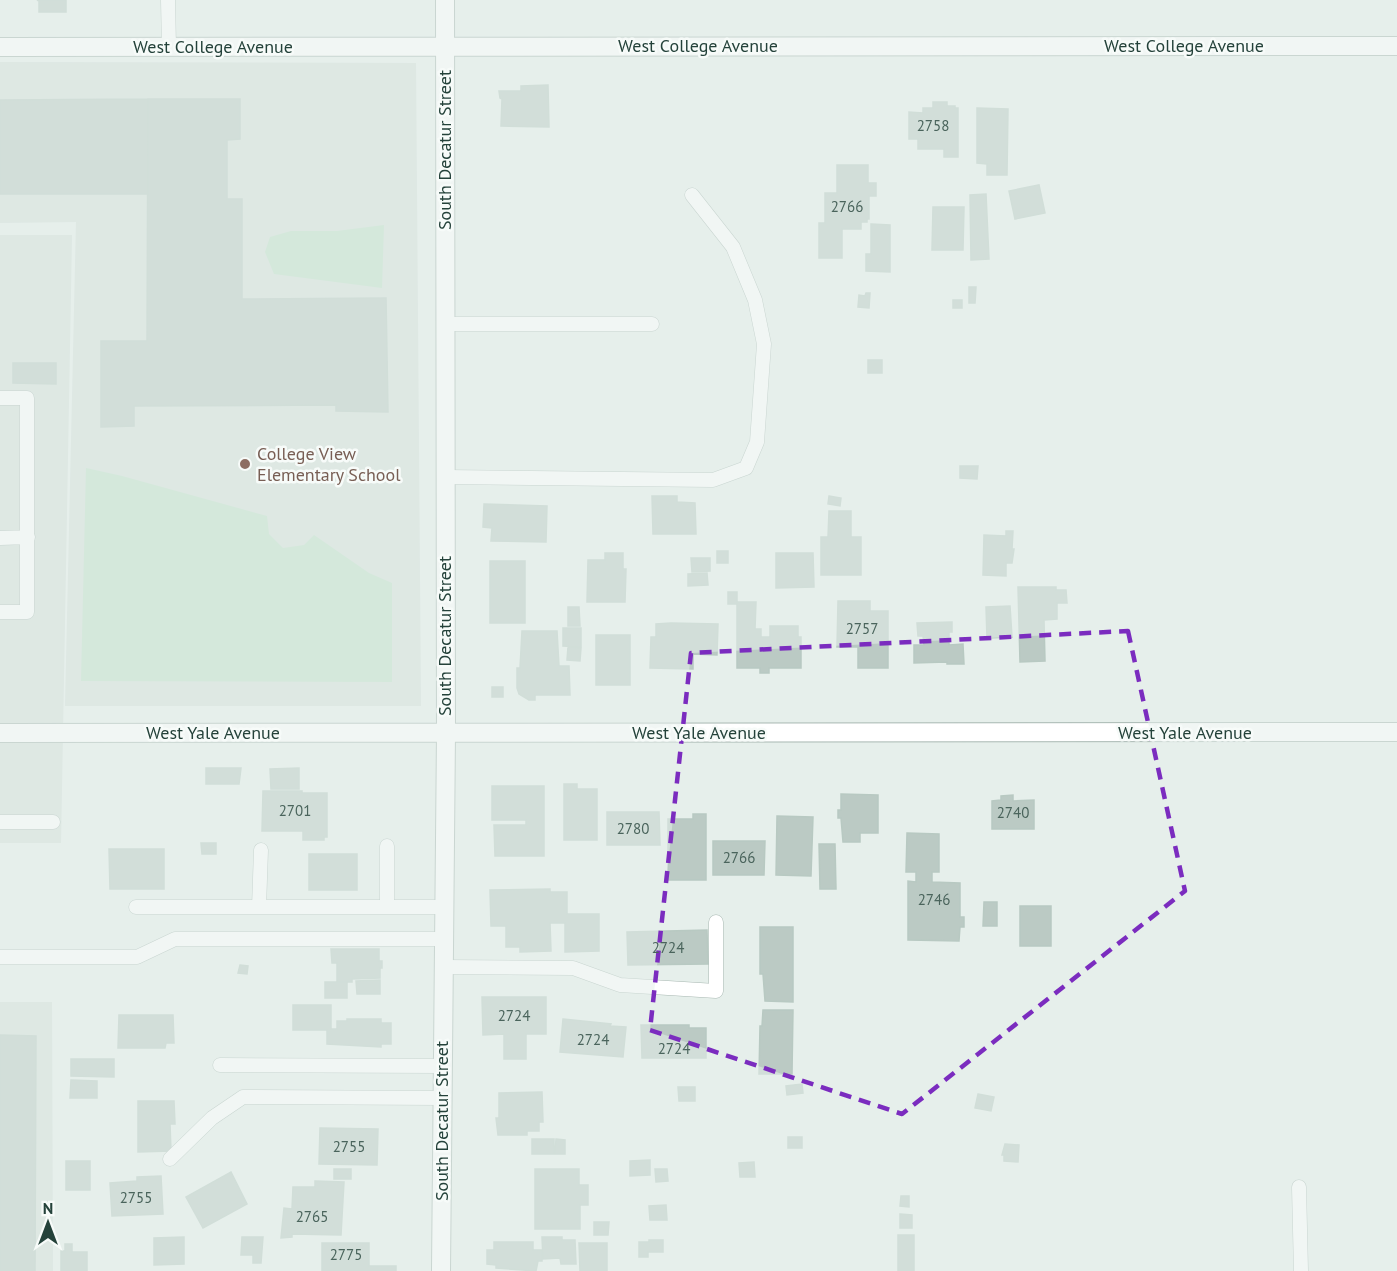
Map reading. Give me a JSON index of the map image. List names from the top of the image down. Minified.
{"streets":{"street":["West College Avenue","South Decatur Street","West Yale Avenue"]},"crossings":[["West College Avenue","South Decatur Street"],["South Decatur Street","West Yale Avenue"]],"places":["College View Elementary School"],"house_numbers":["2758","2766","2757","2701","2740","2780","2766","2746","2724","2724","2724","2724","2755","2755","2765","2775"],"north":"top"}
